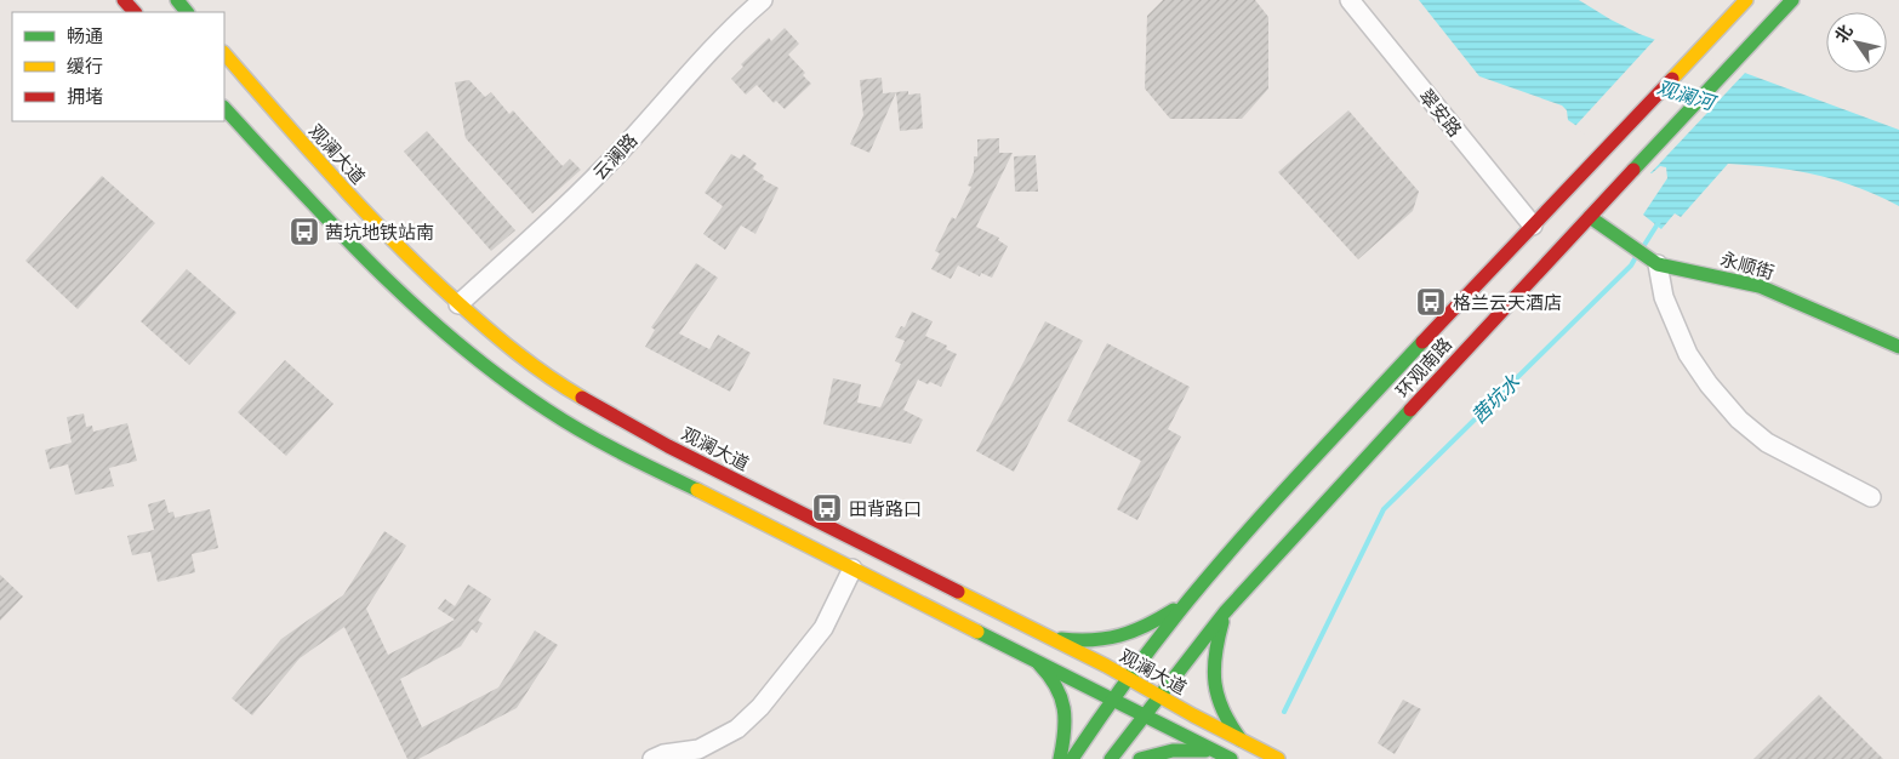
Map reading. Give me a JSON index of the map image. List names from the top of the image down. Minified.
{"streets":{"main road":["观澜大道","永顺街","环观南路"],"street":["翠安路","云澜路"]},"crossings":[["翠安路","环观南路"],["观澜大道","云澜路"],["观澜大道","环观南路"],["永顺街","环观南路"]],"water":["观澜河","茜坑水"],"places":{"bus stop":["茜坑地铁站南","格兰云天酒店","田背路口"]},"legend":["畅通","缓行","拥堵"],"north":"top left"}
